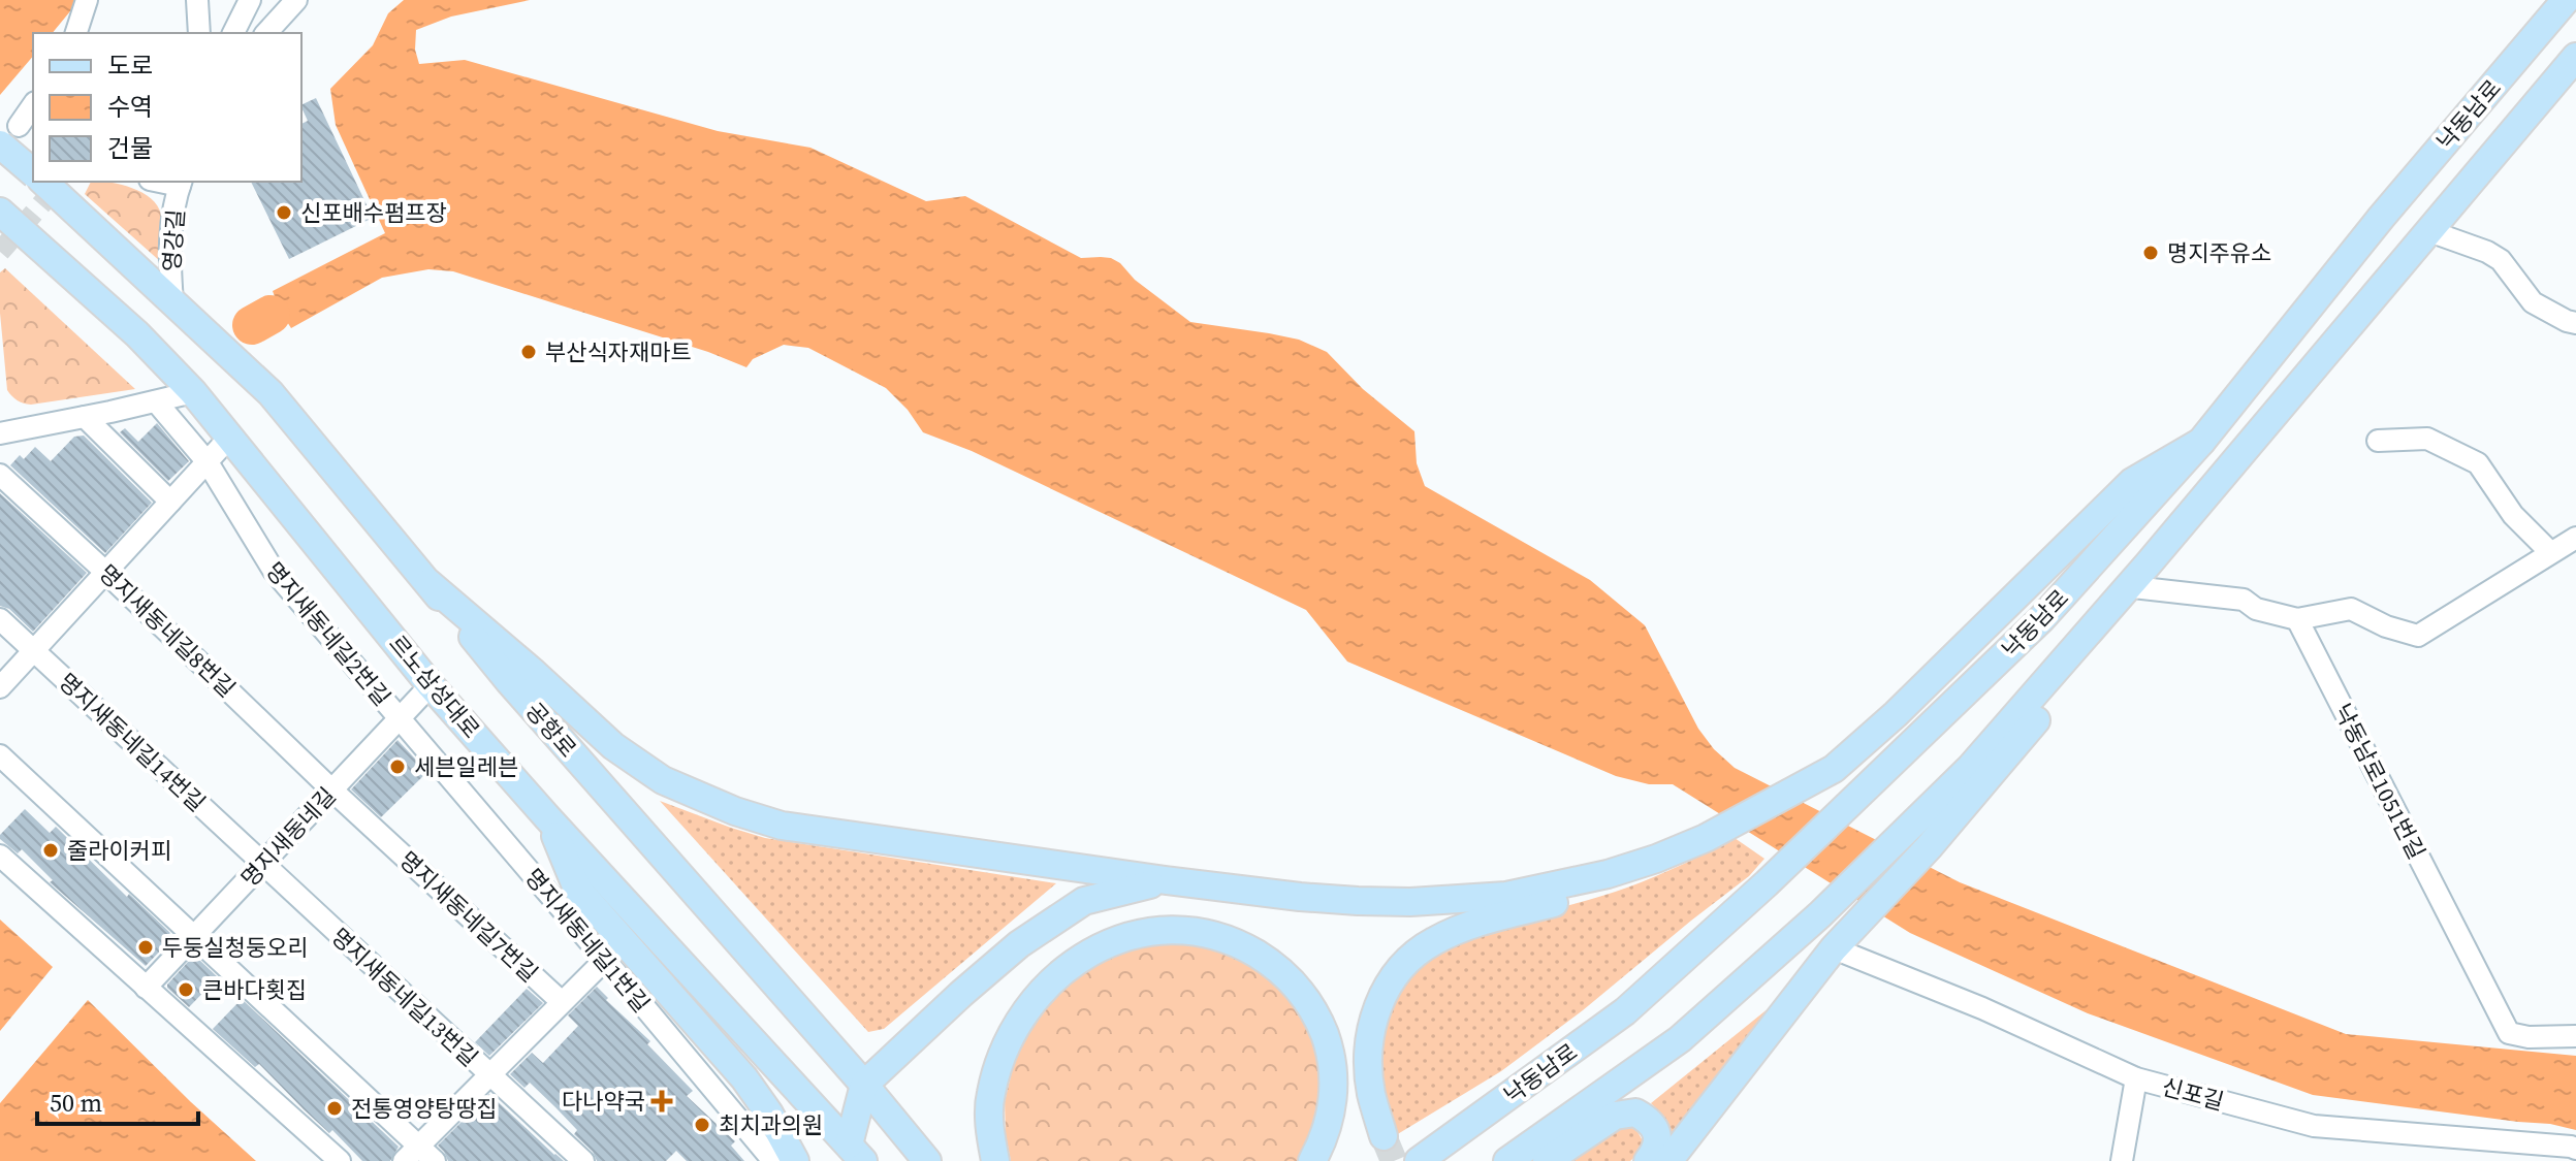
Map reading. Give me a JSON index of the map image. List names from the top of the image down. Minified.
{"streets":{"main road":["낙동남로","르노삼성대로","공항로"],"street":["영강길","명지새동네길8번길","명지새동네길2번길","명지새동네길14번길","낙동남로1051번길","명지새동네길","명지새동네길7번길","명지새동네길1번길","명지새동네길13번길","신포길"]},"crossings":[["영강길","공항로"],["명지새동네길8번길","명지새동네길"],["명지새동네길8번길","명지새동네길7번길"],["명지새동네길2번길","명지새동네길"],["명지새동네길2번길","명지새동네길1번길"],["르노삼성대로","명지새동네길"],["명지새동네길14번길","명지새동네길"],["명지새동네길14번길","명지새동네길13번길"],["명지새동네길","명지새동네길7번길"],["명지새동네길","명지새동네길1번길"],["명지새동네길","명지새동네길13번길"]],"places":{"other":["신포배수펌프장","명지주유소","부산식자재마트","세븐일레븐","줄라이커피","두둥실청둥오리","큰바다횟집","전통영양탕땅집","최치과의원"],"health":["다나약국"]},"legend":["도로","수역","건물"],"scale_bar":"50 m"}
